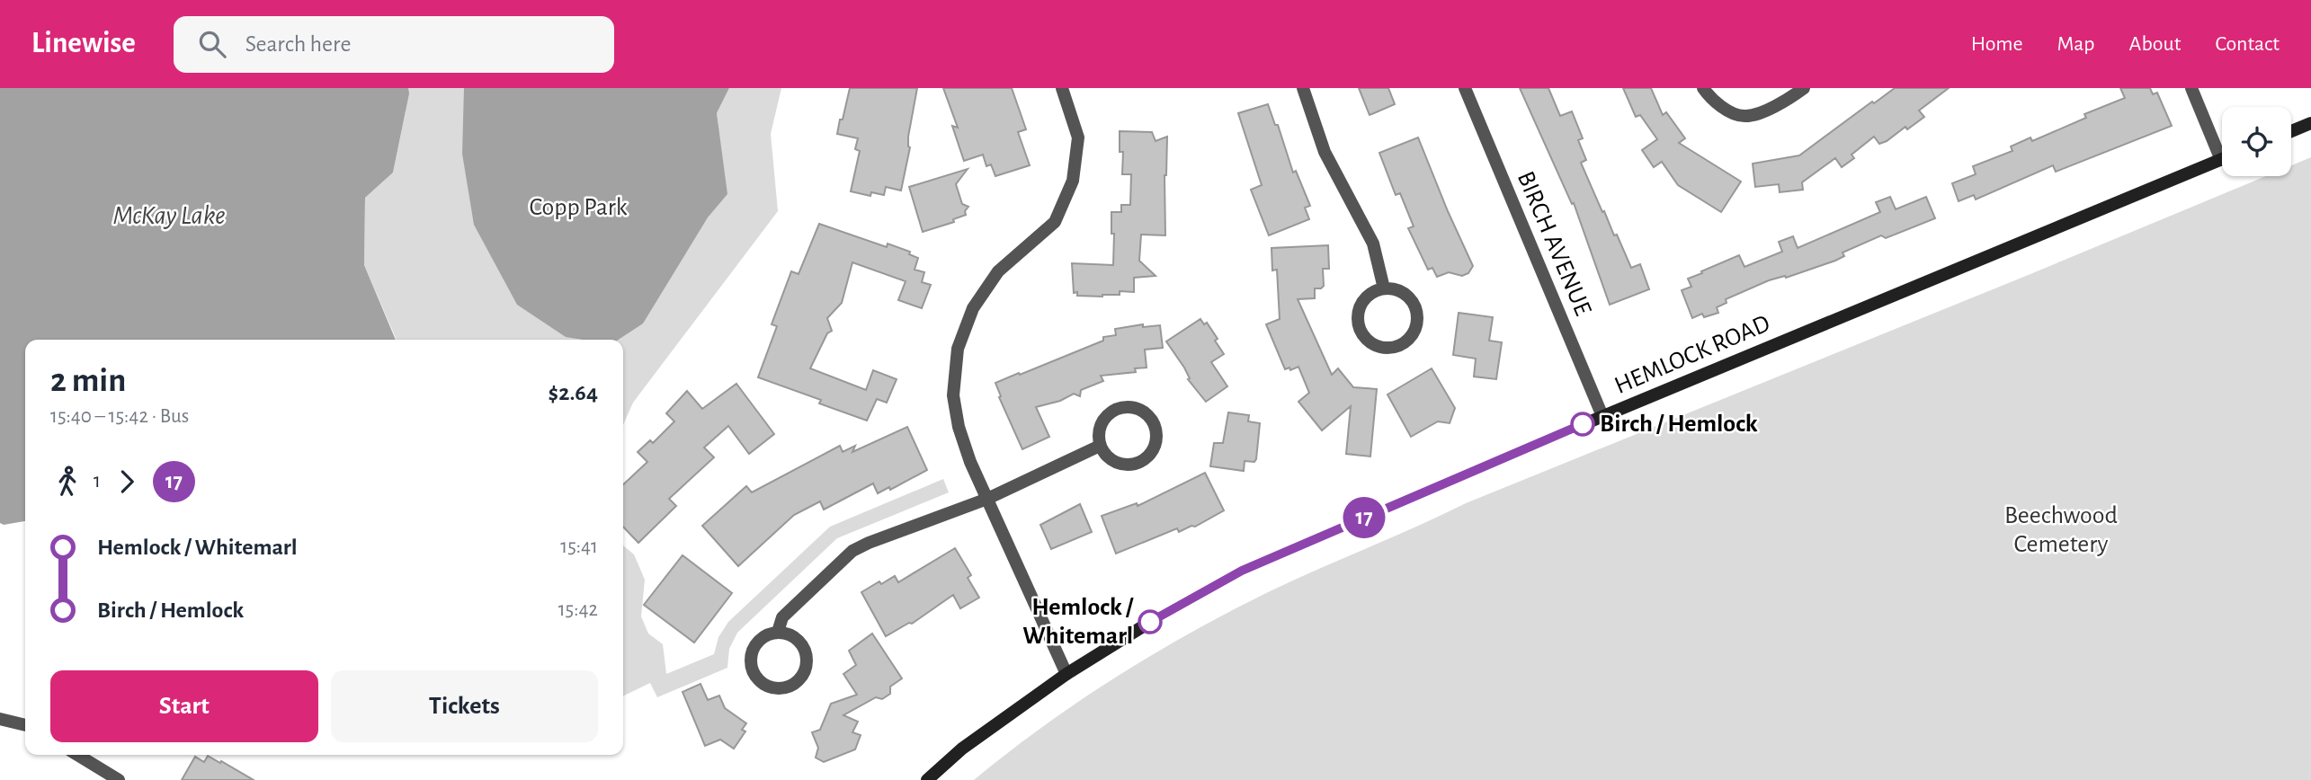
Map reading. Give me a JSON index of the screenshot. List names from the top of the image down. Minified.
{"streets":{"main road":["HEMLOCK ROAD"],"street":["BIRCH AVENUE"]},"crossings":[["BIRCH AVENUE","HEMLOCK ROAD"]],"water":["McKay Lake"],"parks":["Copp Park","Beechwood Cemetery"],"places":["Birch / Hemlock","Hemlock / Whitemarl"],"lines":["bus line 17"],"page":{"header":"Linewise","search":"Search here","nav":["Home","Map","About","Contact"],"on_map":"17","heading":["2 min","15:40 – 15:42 · Bus","$2.64"],"legs":["1","17"],"list":[{"name":"Hemlock / Whitemarl","value":"15:41"},{"name":"Birch / Hemlock","value":"15:42"}],"buttons":["Start","Tickets"]}}
